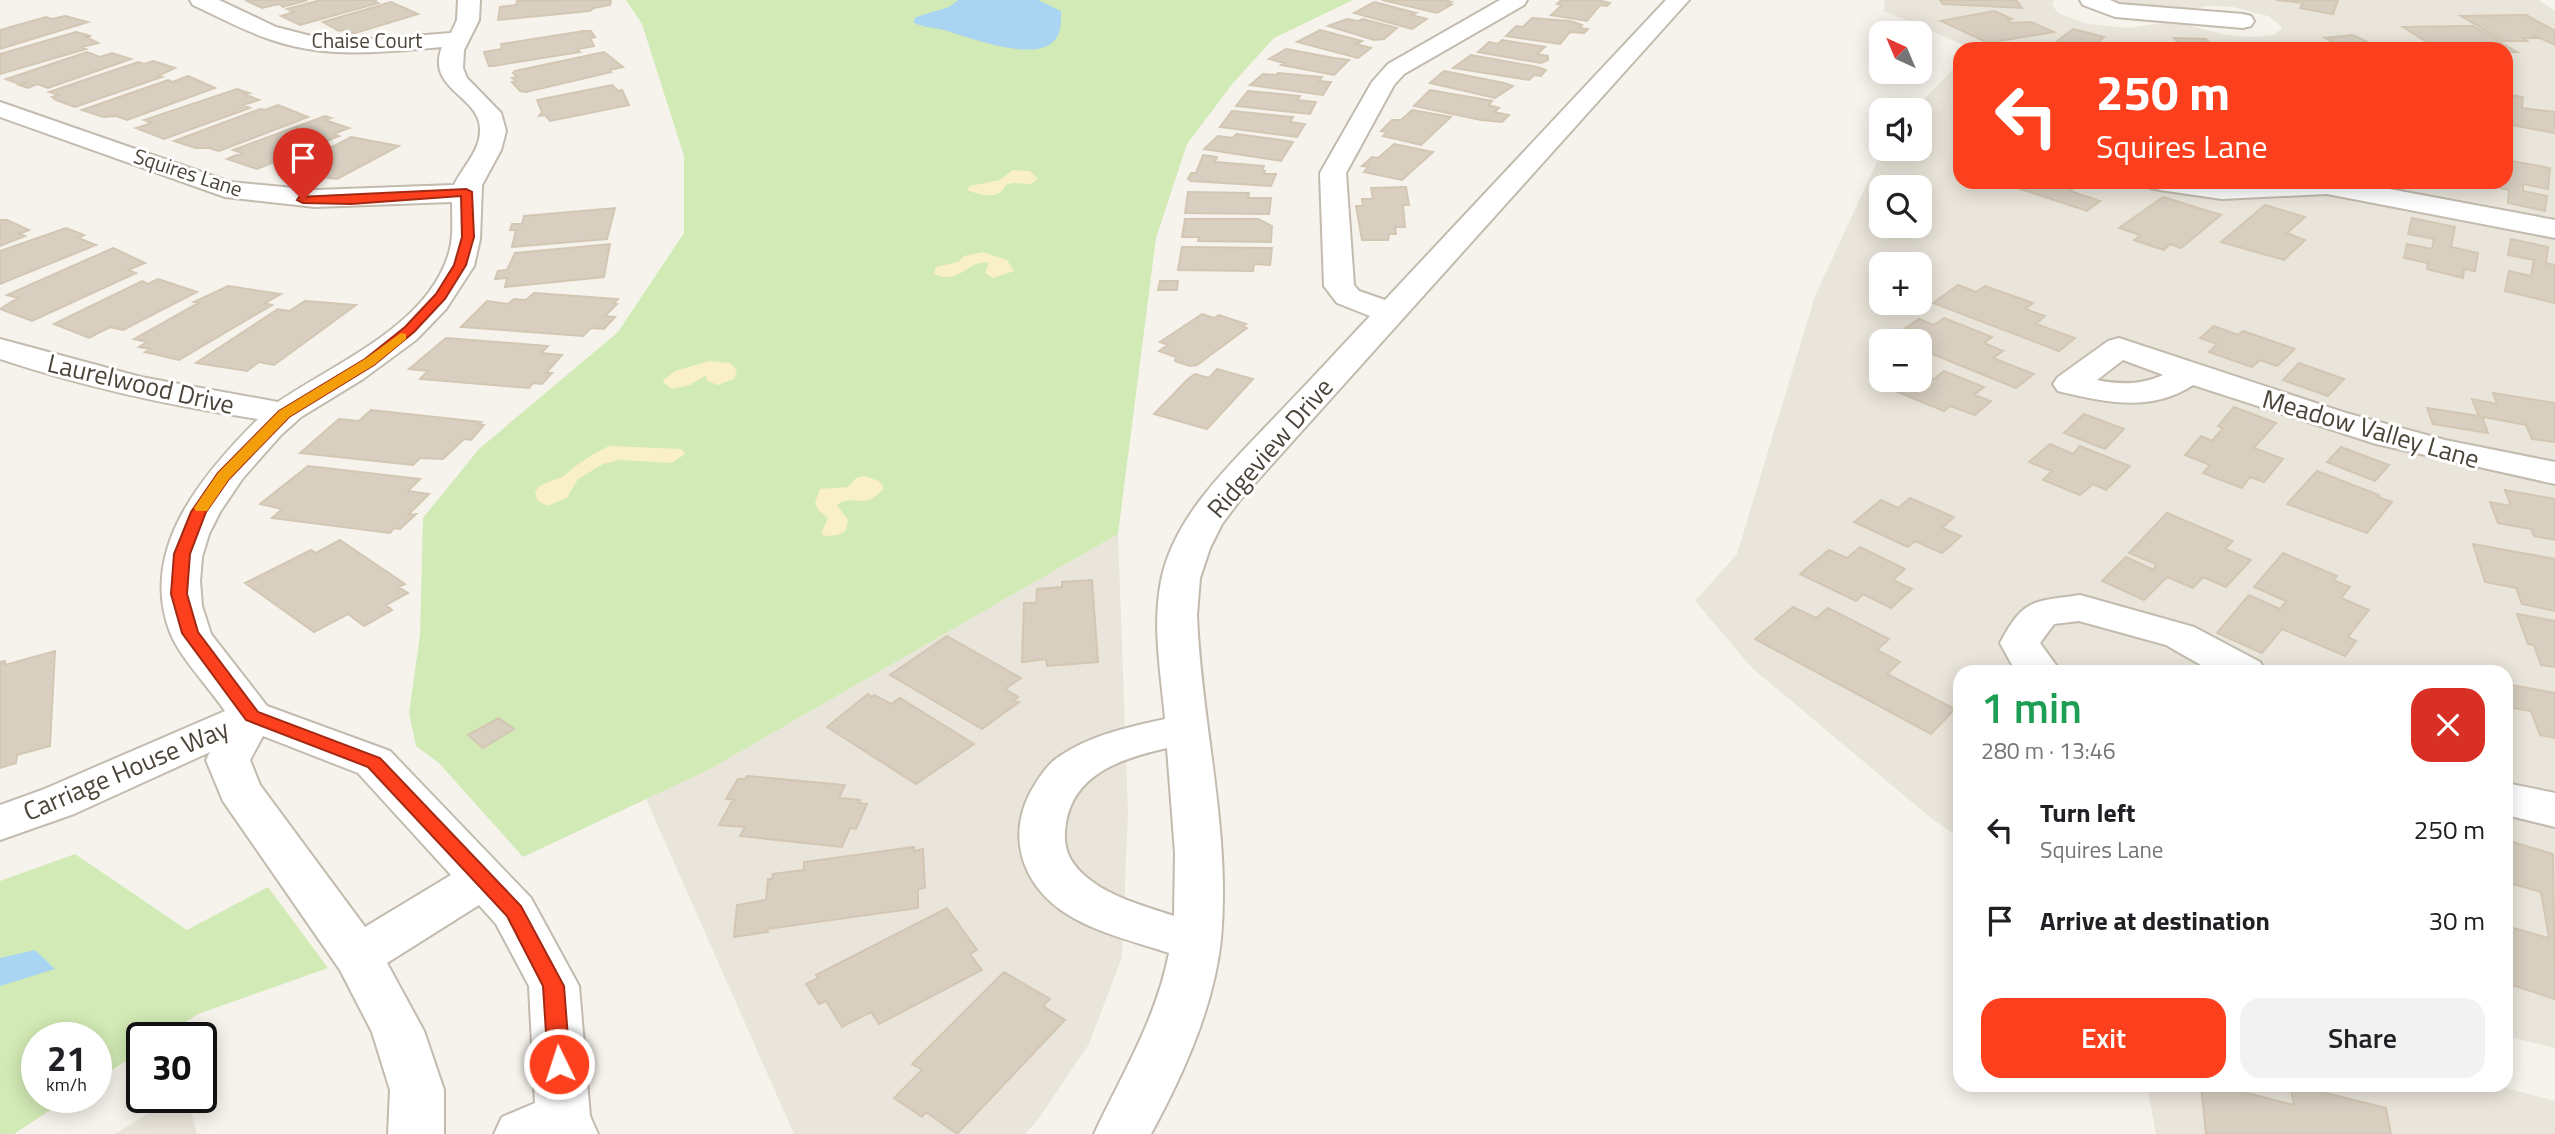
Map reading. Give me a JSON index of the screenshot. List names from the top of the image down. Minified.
{"streets":{"street":["Chaise Court","Squires Lane","Laurelwood Drive","Meadow Valley Lane","Ridgeview Drive","Carriage House Way"]},"crossings":[["Chaise Court","Carriage House Way"],["Squires Lane","Carriage House Way"],["Laurelwood Drive","Carriage House Way"]],"north":"top left","page":{"map_buttons":["+","−"],"turn":["250 m","Squires Lane"],"heading":["1 min","280 m · 13:46"],"list":[{"name":"Turn left","note":"Squires Lane","value":"250 m"},{"name":"Arrive at destination","value":"30 m"}],"buttons":["Exit","Share"],"speed":"21 km/h","limit":"30"}}
